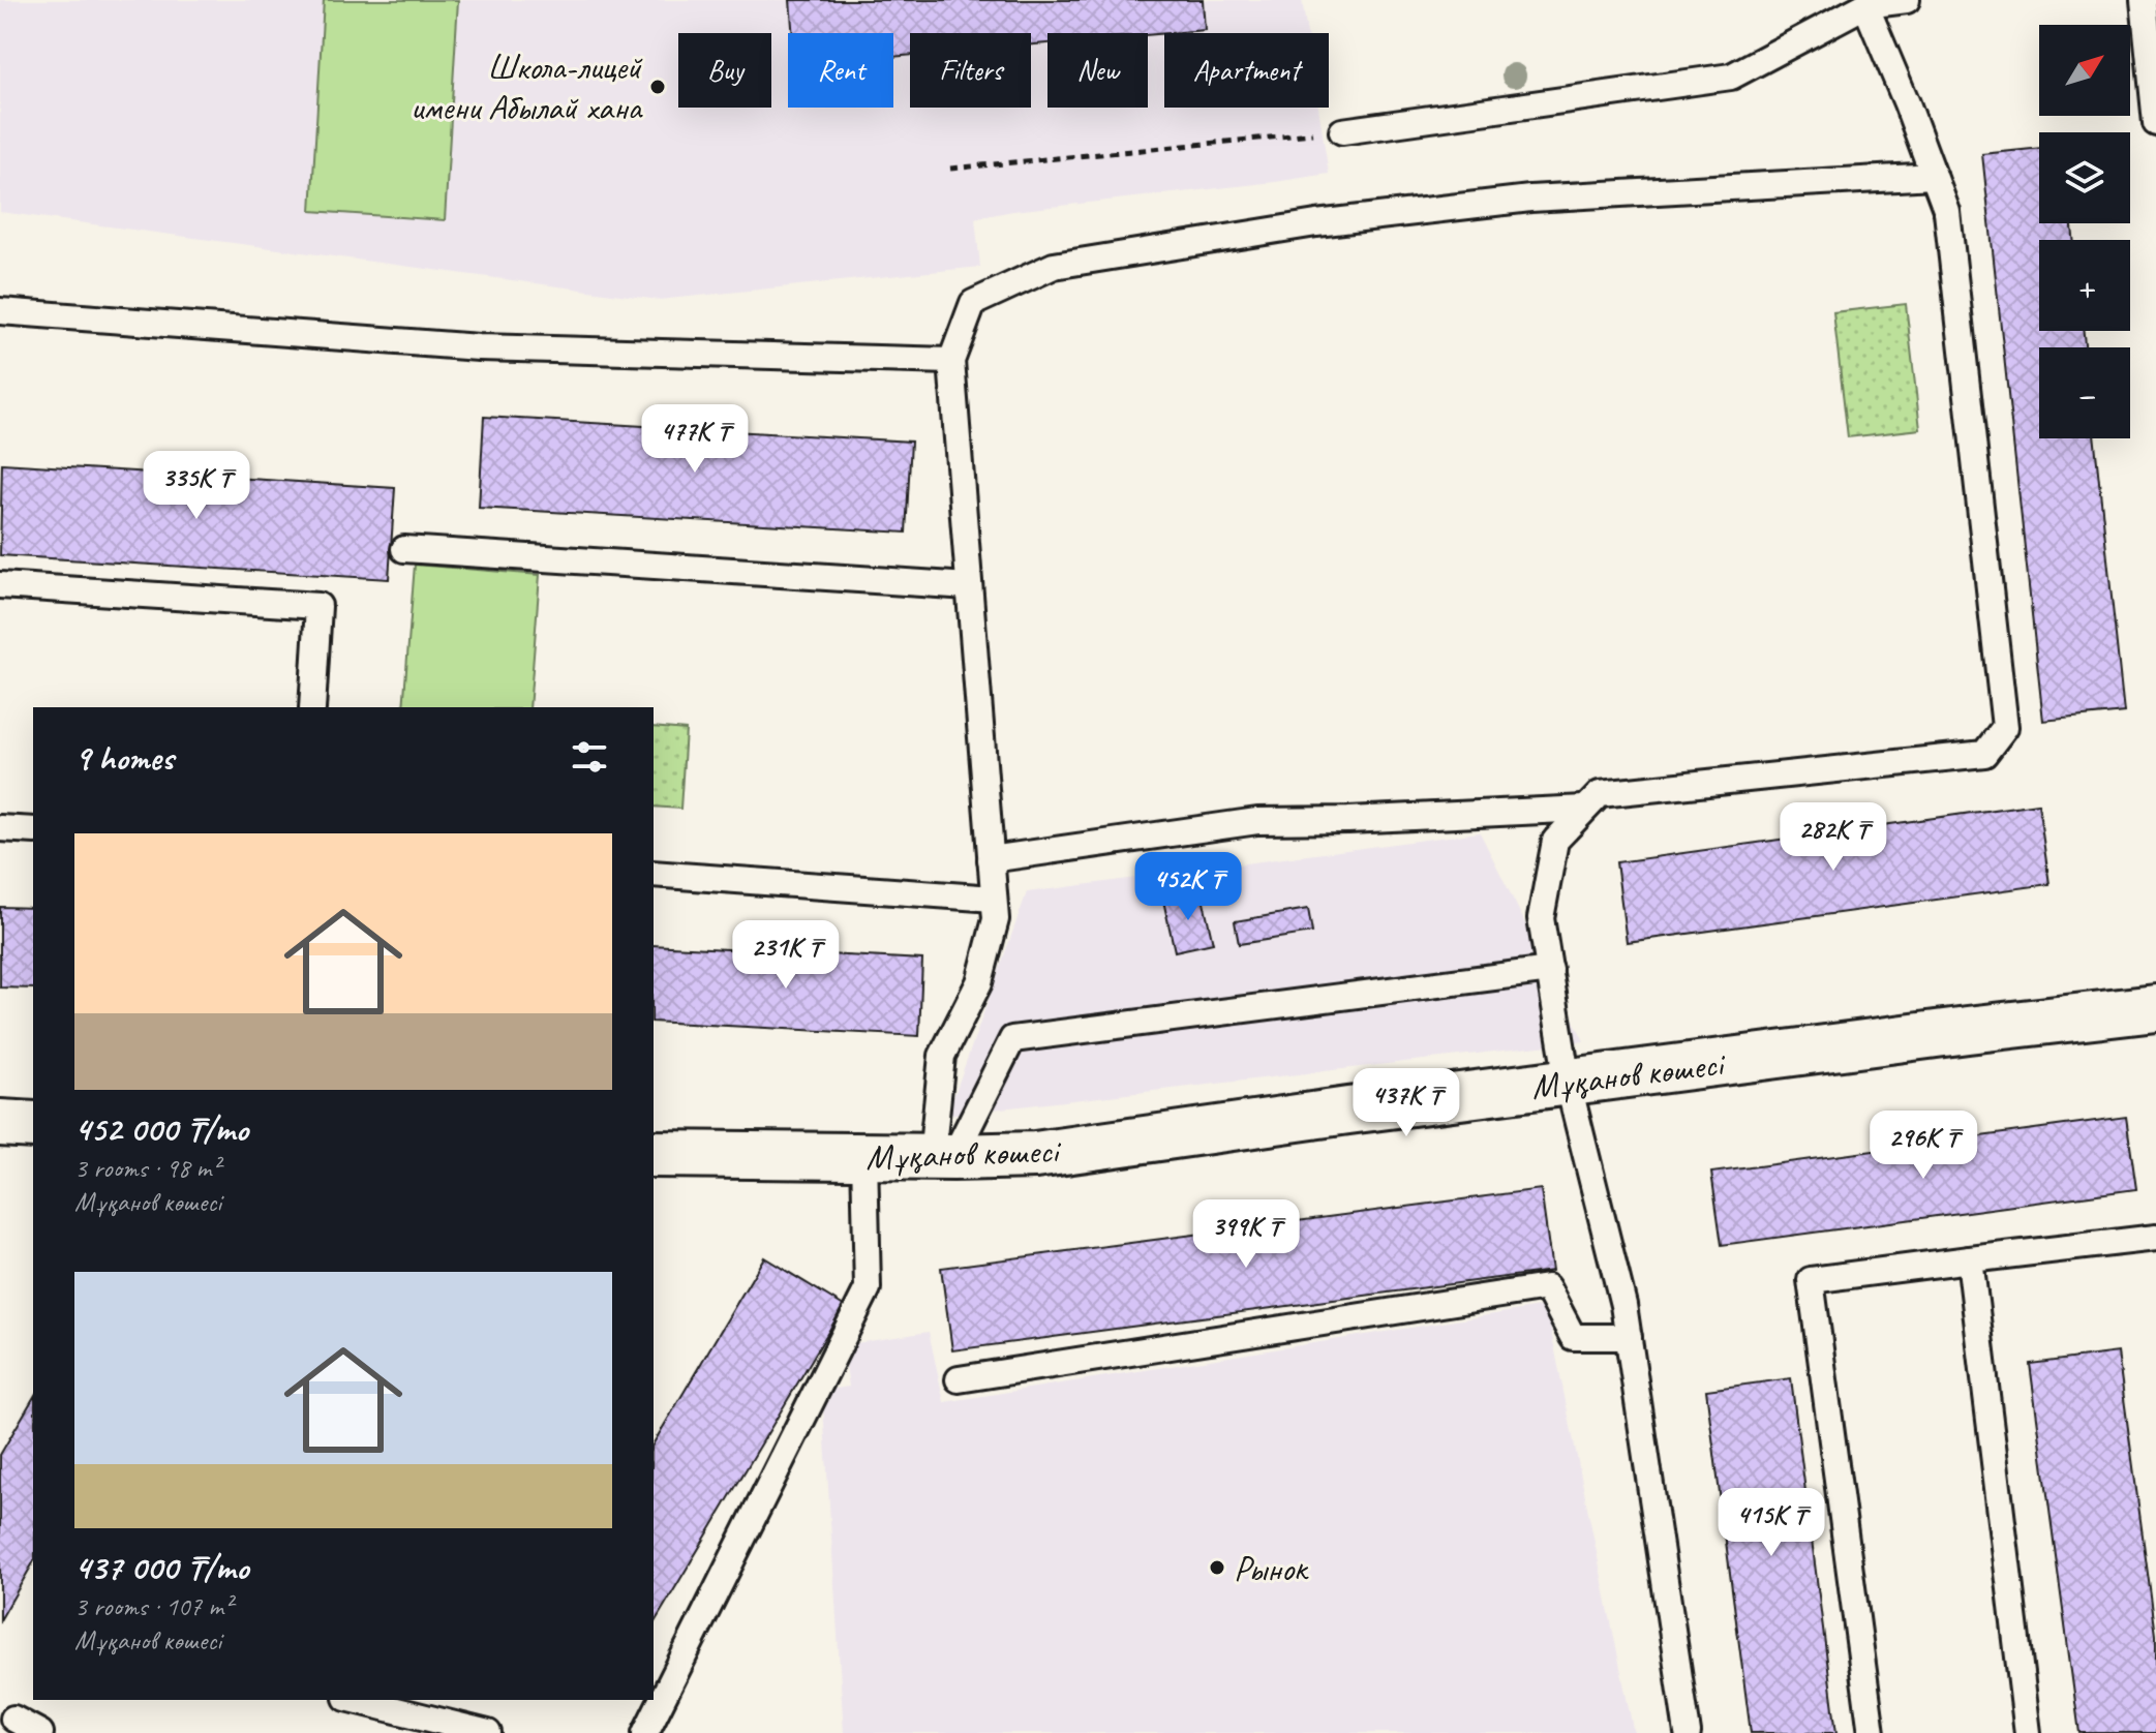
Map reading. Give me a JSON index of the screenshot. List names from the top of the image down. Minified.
{"streets":{"street":["Мұқанов көшесі"]},"places":["Школа-лицей имени Абылай хана","Рынок"],"north":"top right","page":{"map_buttons":["+","−"],"chip":["Buy","Rent","Filters","New","Apartment"],"price":["477K ₸","335K ₸","282K ₸","452K ₸","231K ₸","437K ₸","296K ₸","399K ₸","415K ₸"],"heading":"9 homes","list":[{"name":"452 000 ₸/mo","note":"3 rooms · 98 m² · Мұқанов көшесі"},{"name":"437 000 ₸/mo","note":"3 rooms · 107 m² · Мұқанов көшесі"}]}}
